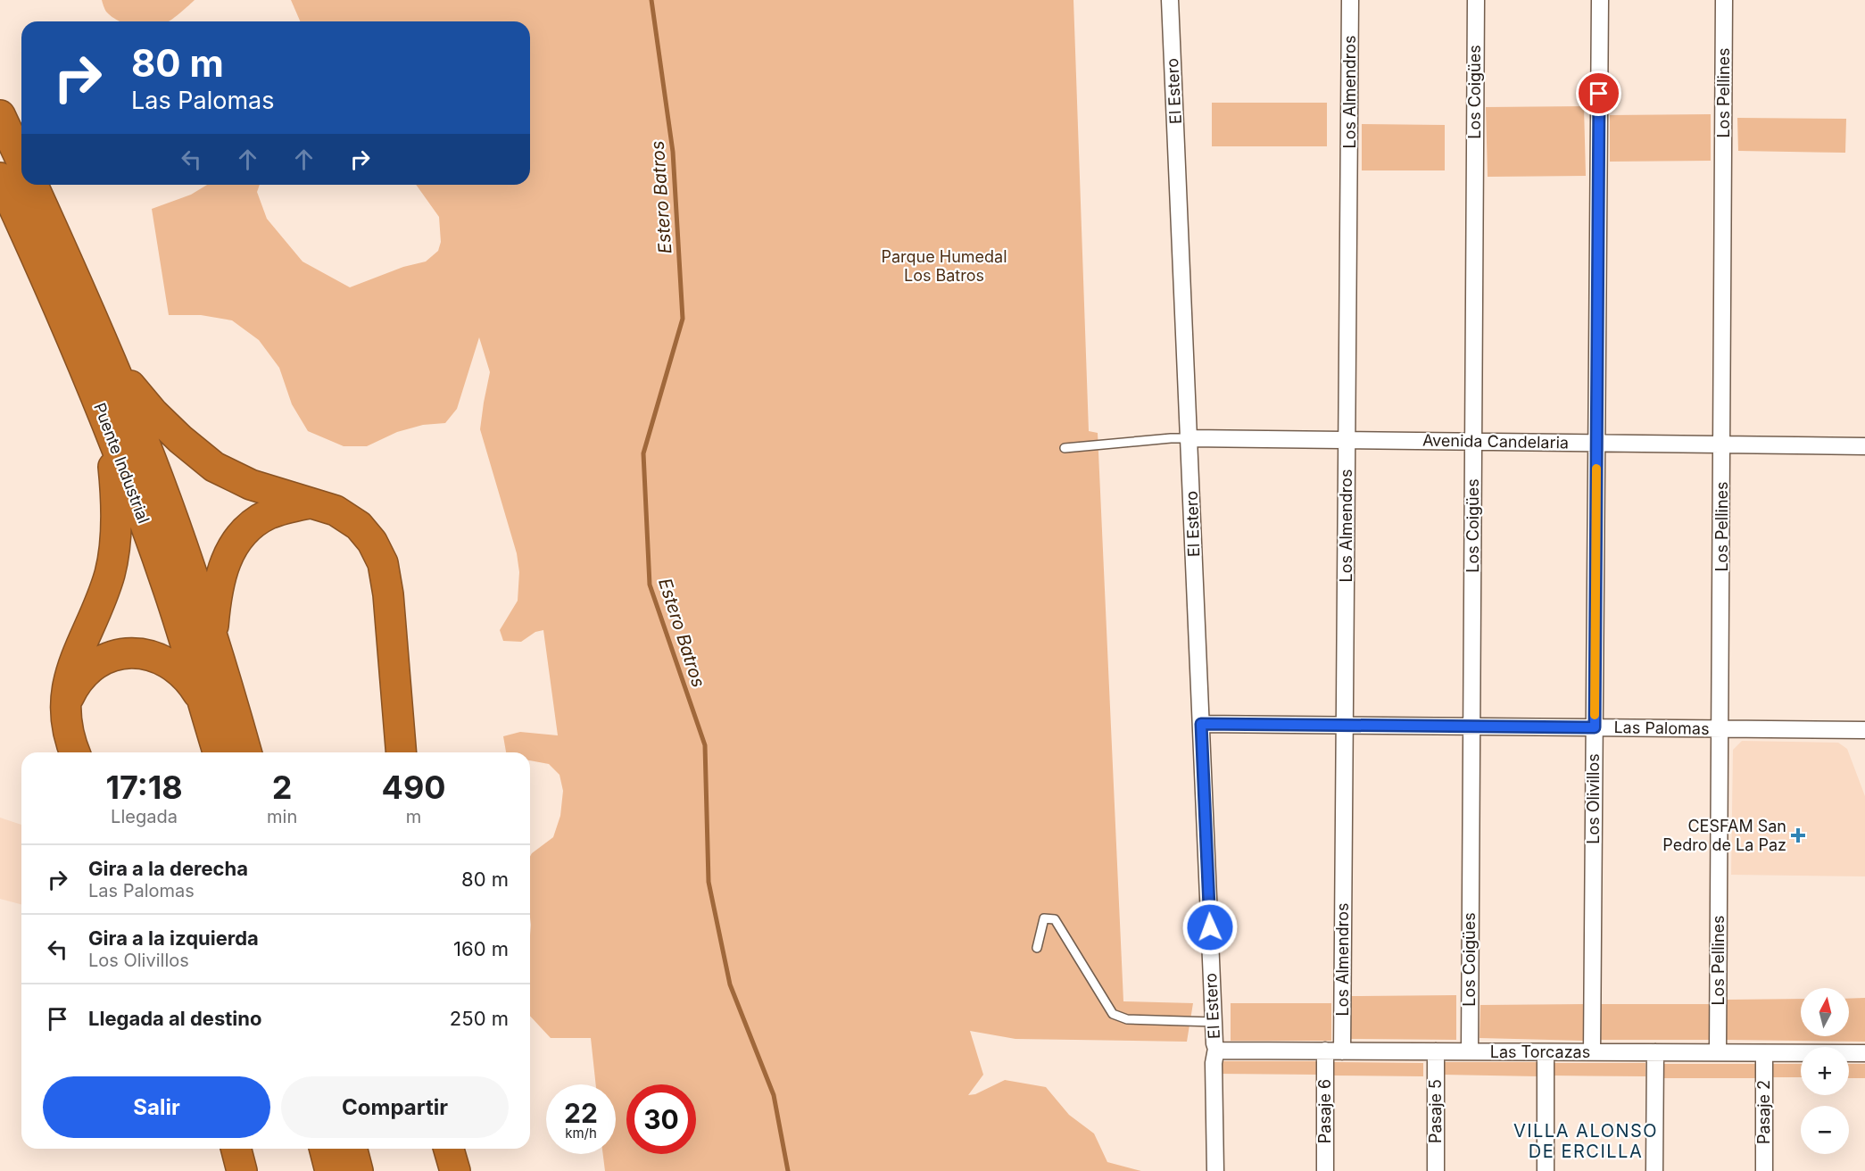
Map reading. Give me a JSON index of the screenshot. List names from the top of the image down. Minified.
{"streets":{"highway":["Puente Industrial"],"street":["El Estero","Los Almendros","Los Coigües","Los Pellines","Avenida Candelaria","Las Palomas","Los Olivillos","Las Torcazas","Pasaje 6","Pasaje 5","Pasaje 2"]},"crossings":[["El Estero","Avenida Candelaria"],["El Estero","Las Palomas"],["El Estero","Las Torcazas"],["Los Almendros","Avenida Candelaria"],["Los Almendros","Las Palomas"],["Los Almendros","Las Torcazas"],["Los Coigües","Avenida Candelaria"],["Los Coigües","Las Palomas"],["Los Coigües","Las Torcazas"],["Los Pellines","Avenida Candelaria"],["Los Pellines","Las Palomas"],["Los Pellines","Las Torcazas"],["Avenida Candelaria","Los Olivillos"],["Las Palomas","Los Olivillos"],["Los Olivillos","Las Torcazas"],["Las Torcazas","Pasaje 6"],["Las Torcazas","Pasaje 5"],["Las Torcazas","Pasaje 2"]],"districts":["VILLA ALONSO DE ERCILLA"],"water":["Estero Batros"],"parks":["Parque Humedal Los Batros"],"places":{"health":["CESFAM San Pedro de La Paz"]},"north":"top","page":{"turn":["80 m","Las Palomas"],"eta":["17:18","Llegada","2","min","490","m"],"list":[{"name":"Gira a la derecha","note":"Las Palomas","value":"80 m"},{"name":"Gira a la izquierda","note":"Los Olivillos","value":"160 m"},{"name":"Llegada al destino","value":"250 m"}],"map_buttons":["+","−"],"buttons":["Salir","Compartir"],"speed":"22 km/h","limit":"30"}}
